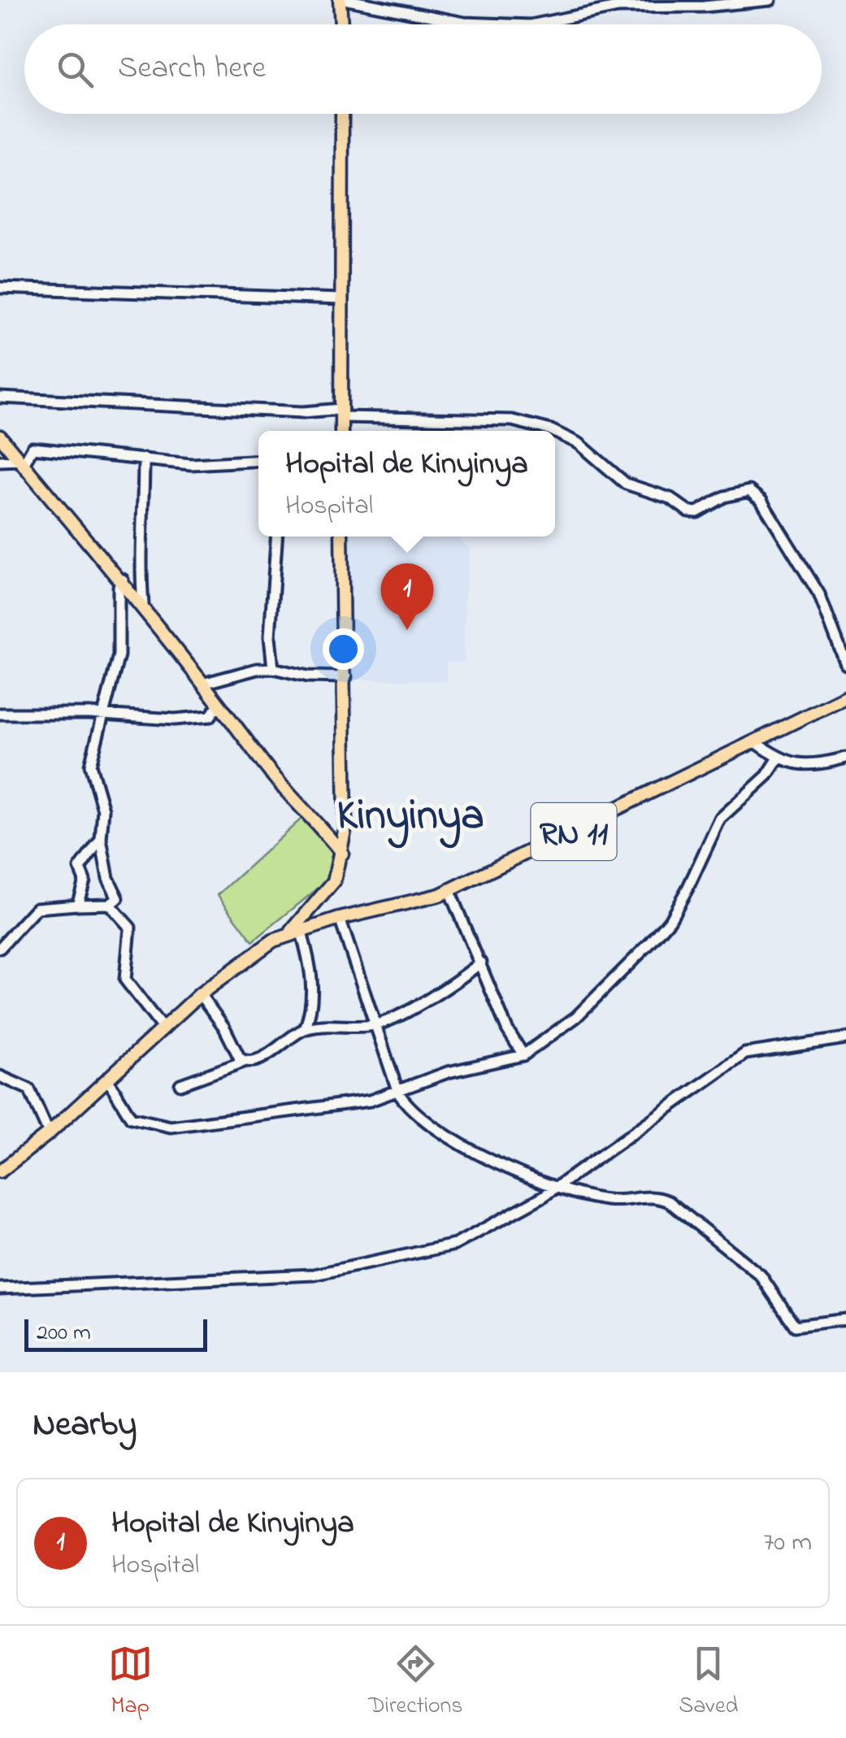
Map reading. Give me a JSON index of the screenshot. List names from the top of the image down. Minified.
{"streets":{"main road":["RN 11"]},"districts":["Kinyinya"],"scale_bar":"200 m","page":{"search":"Search here","popup":["Hopital de Kinyinya","Hospital"],"pins":"1","scale":"200 m","heading":"Nearby","list":[{"mark":"1","name":"Hopital de Kinyinya","note":"Hospital","value":"70 m"}],"nav":["Map","Directions","Saved"]}}
